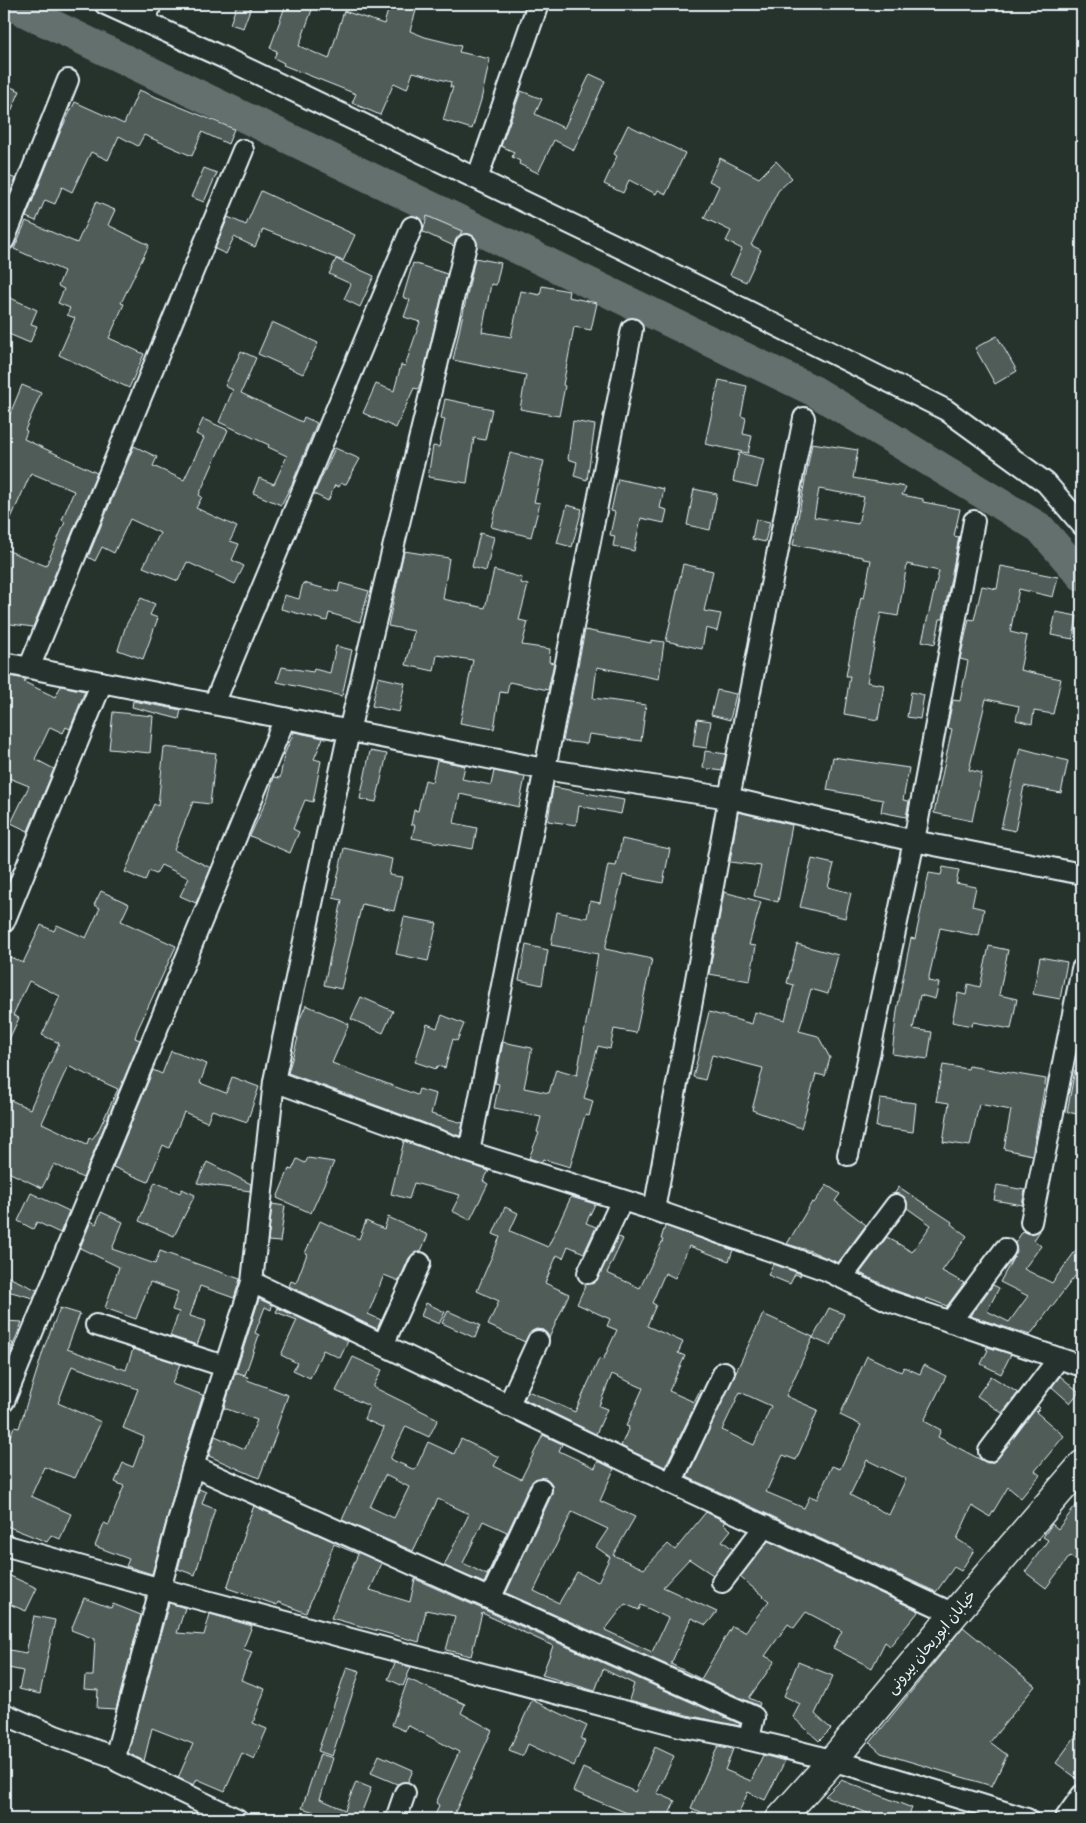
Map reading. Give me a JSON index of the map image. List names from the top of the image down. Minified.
{"streets":{"street":["خیابان ابوریحان بیرونی"]}}
